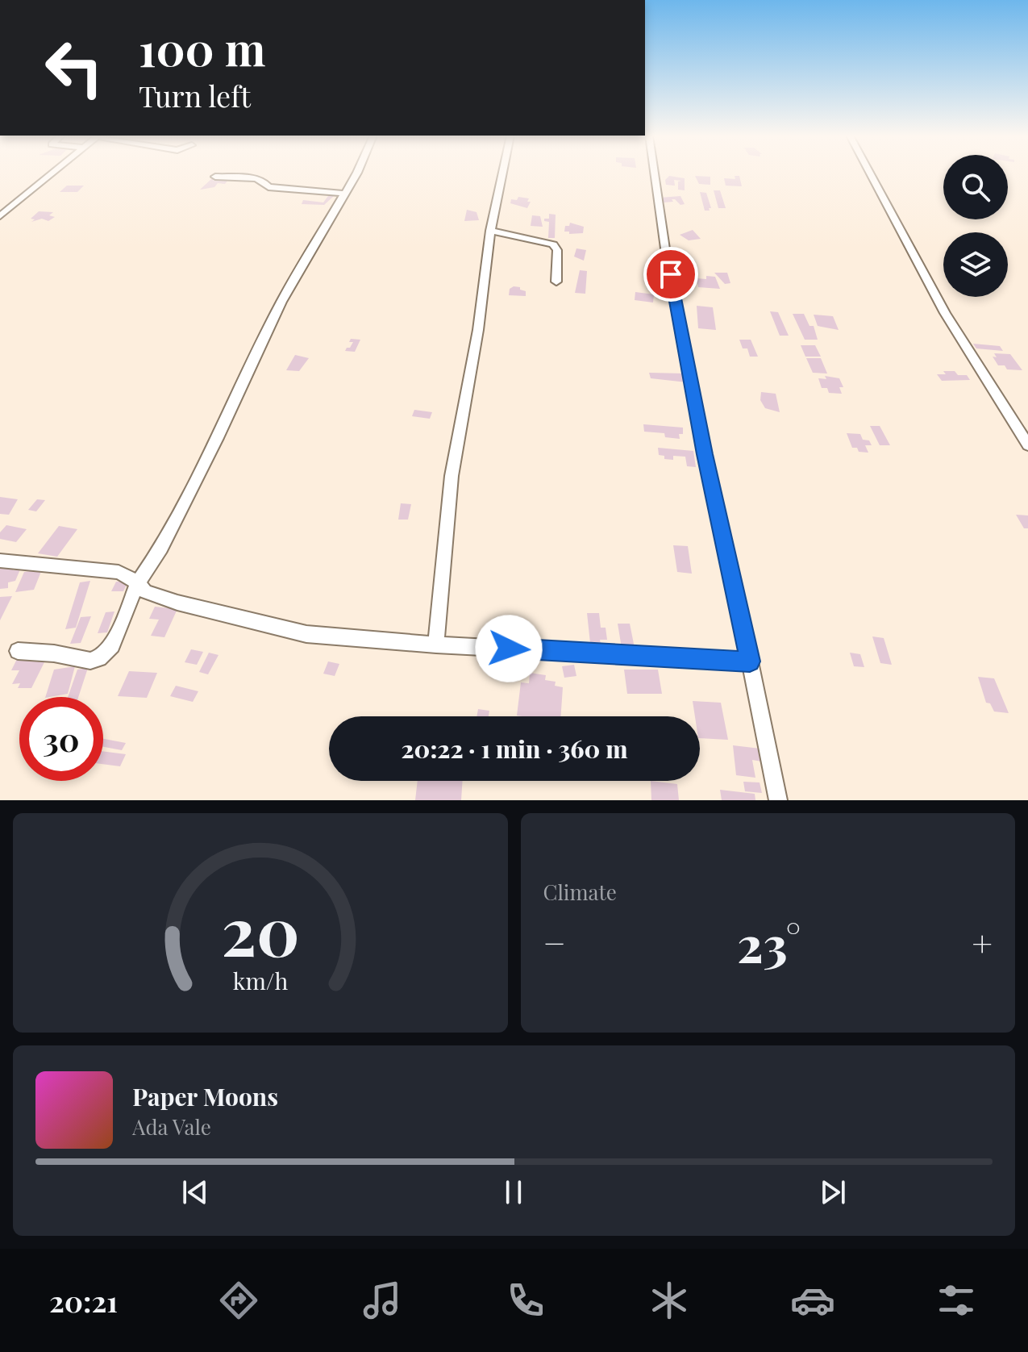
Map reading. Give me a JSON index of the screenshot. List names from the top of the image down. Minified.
{"page":{"turn":["100 m","Turn left"],"limit":"30","trip":"20:22 · 1 min · 360 m","tile":"Climate","heat":["−","23°","+"],"song":["Paper Moons","Ada Vale"],"tabs":"20:21","gauge":["20","km/h"]}}
